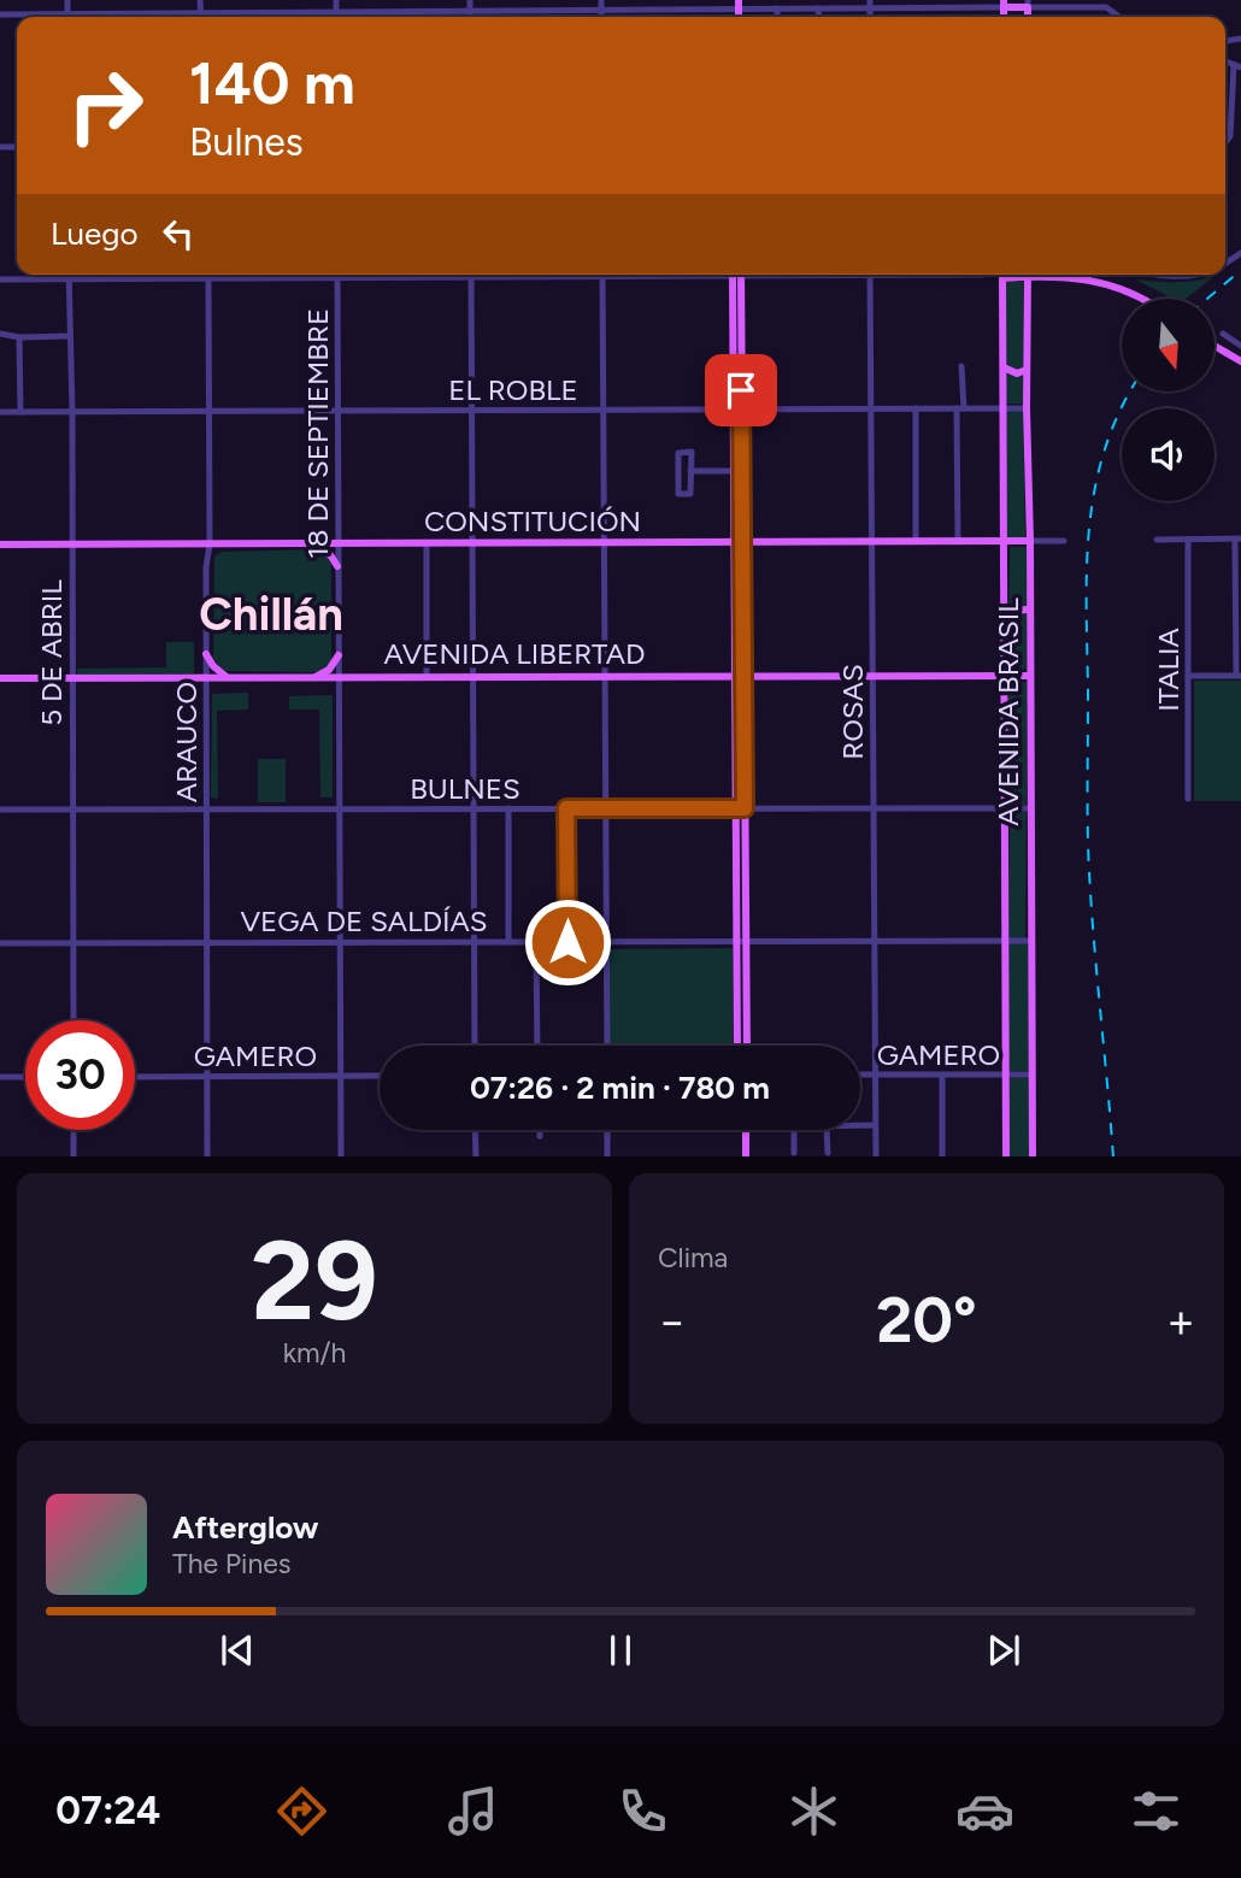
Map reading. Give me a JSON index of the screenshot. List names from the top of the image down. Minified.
{"streets":{"main road":["CONSTITUCIÓN","AVENIDA LIBERTAD","AVENIDA BRASIL"],"street":["EL ROBLE","18 DE SEPTIEMBRE","5 DE ABRIL","ITALIA","ROSAS","ARAUCO","BULNES","VEGA DE SALDÍAS","GAMERO"]},"crossings":[["EL ROBLE","18 DE SEPTIEMBRE"],["EL ROBLE","5 DE ABRIL"],["EL ROBLE","ROSAS"],["EL ROBLE","AVENIDA BRASIL"],["EL ROBLE","ARAUCO"],["18 DE SEPTIEMBRE","CONSTITUCIÓN"],["18 DE SEPTIEMBRE","AVENIDA LIBERTAD"],["18 DE SEPTIEMBRE","ARAUCO"],["18 DE SEPTIEMBRE","BULNES"],["18 DE SEPTIEMBRE","VEGA DE SALDÍAS"],["18 DE SEPTIEMBRE","GAMERO"],["CONSTITUCIÓN","5 DE ABRIL"],["CONSTITUCIÓN","AVENIDA LIBERTAD"],["CONSTITUCIÓN","ROSAS"],["CONSTITUCIÓN","AVENIDA BRASIL"],["CONSTITUCIÓN","ARAUCO"],["5 DE ABRIL","AVENIDA LIBERTAD"],["5 DE ABRIL","BULNES"],["5 DE ABRIL","VEGA DE SALDÍAS"],["AVENIDA LIBERTAD","ROSAS"],["AVENIDA LIBERTAD","AVENIDA BRASIL"],["AVENIDA LIBERTAD","ARAUCO"],["ROSAS","BULNES"],["ROSAS","VEGA DE SALDÍAS"],["ROSAS","GAMERO"],["AVENIDA BRASIL","BULNES"],["AVENIDA BRASIL","VEGA DE SALDÍAS"],["AVENIDA BRASIL","GAMERO"],["ARAUCO","BULNES"],["ARAUCO","VEGA DE SALDÍAS"],["ARAUCO","GAMERO"]],"districts":["Chillán"],"north":"bottom","page":{"turn":["140 m","Bulnes"],"then":"Luego","limit":"30","trip":"07:26 · 2 min · 780 m","tile":[["29","km/h"],"Clima"],"heat":["−","20°","+"],"song":["Afterglow","The Pines"],"tabs":"07:24"}}
